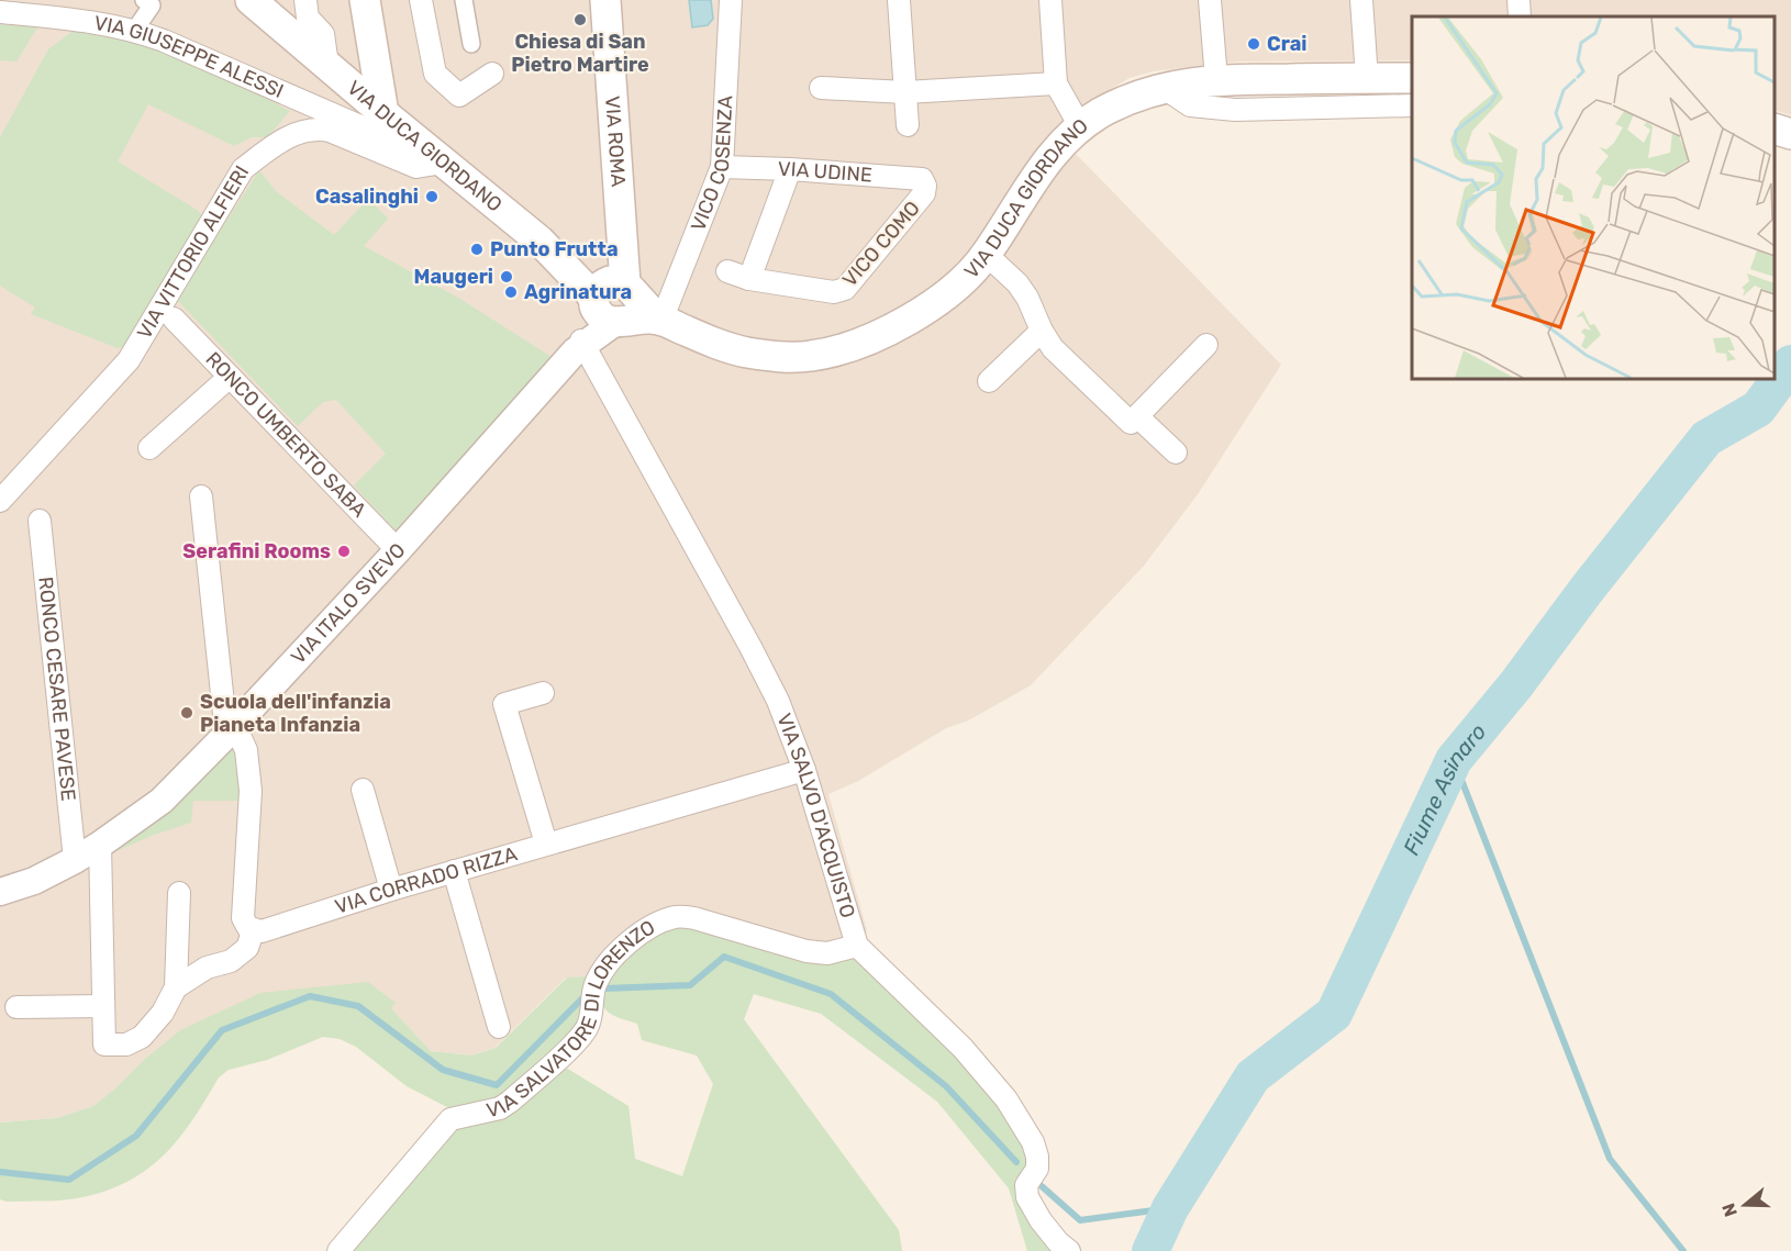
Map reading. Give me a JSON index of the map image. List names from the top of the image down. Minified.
{"streets":{"main road":["VIA ROMA","VIA DUCA GIORDANO"],"street":["VIA GIUSEPPE ALESSI","VICO COSENZA","VIA UDINE","VICO COMO","VIA VITTORIO ALFIERI","RONCO UMBERTO SABA","VIA ITALO SVEVO","RONCO CESARE PAVESE","VIA SALVO D'ACQUISTO","VIA CORRADO RIZZA","VIA SALVATORE DI LORENZO"]},"crossings":[["VIA GIUSEPPE ALESSI","VIA DUCA GIORDANO"],["VIA DUCA GIORDANO","VICO COSENZA"],["VIA DUCA GIORDANO","VIA VITTORIO ALFIERI"],["VIA DUCA GIORDANO","VIA ITALO SVEVO"],["VICO COSENZA","VIA UDINE"],["VIA UDINE","VICO COMO"],["RONCO UMBERTO SABA","VIA ITALO SVEVO"],["VIA ITALO SVEVO","RONCO CESARE PAVESE"],["VIA ITALO SVEVO","VIA SALVO D'ACQUISTO"],["VIA SALVO D'ACQUISTO","VIA CORRADO RIZZA"],["VIA SALVO D'ACQUISTO","VIA SALVATORE DI LORENZO"]],"water":["Fiume Asinaro"],"places":["Chiesa di San Pietro Martire","Crai","Casalinghi","Punto Frutta","Maugeri","Agrinatura","Serafini Rooms","Scuola dell'infanzia Pianeta Infanzia"],"north":"left"}
